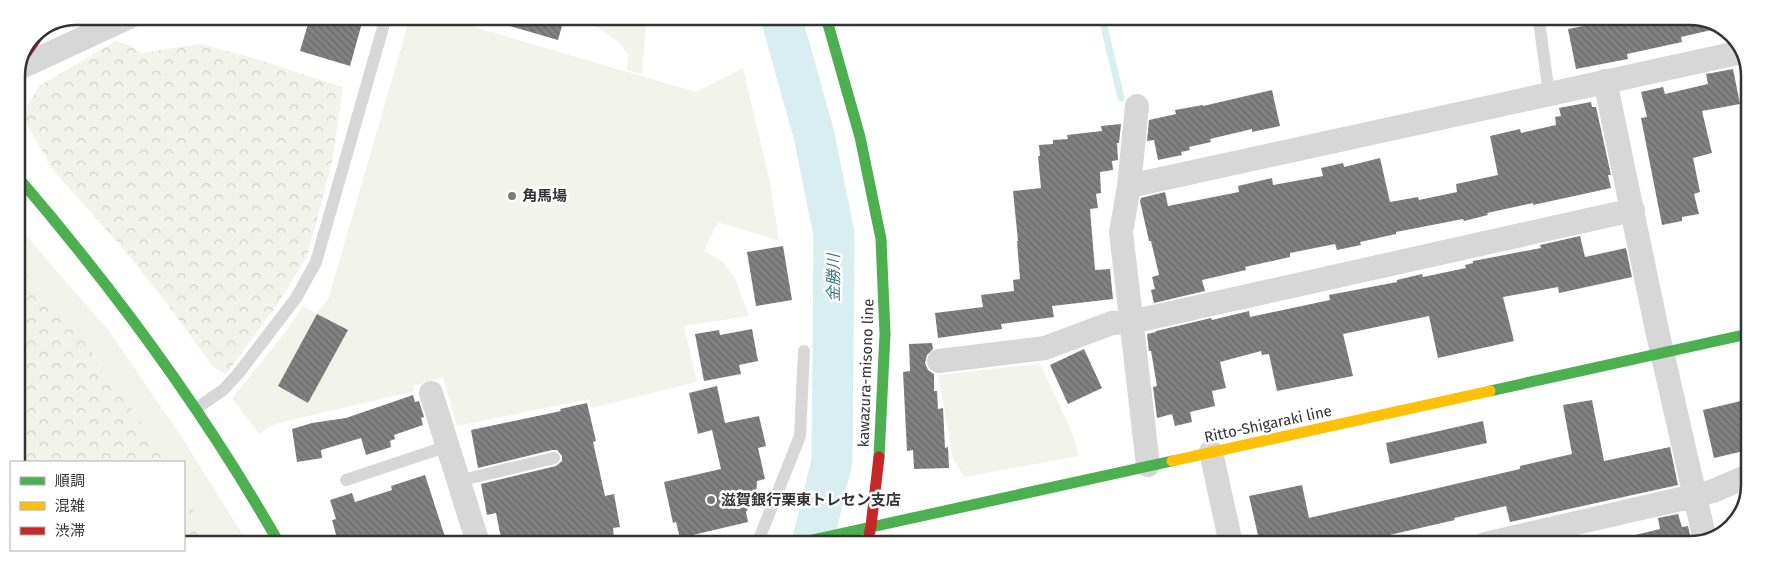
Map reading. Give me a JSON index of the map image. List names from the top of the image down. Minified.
{"streets":{"main road":["kawazura-misono line","Ritto-Shigaraki line"]},"crossings":[["kawazura-misono line","Ritto-Shigaraki line"]],"water":["金勝川"],"places":["角馬場","滋賀銀行栗東トレセン支店"],"legend":["順調","混雑","渋滞"]}
